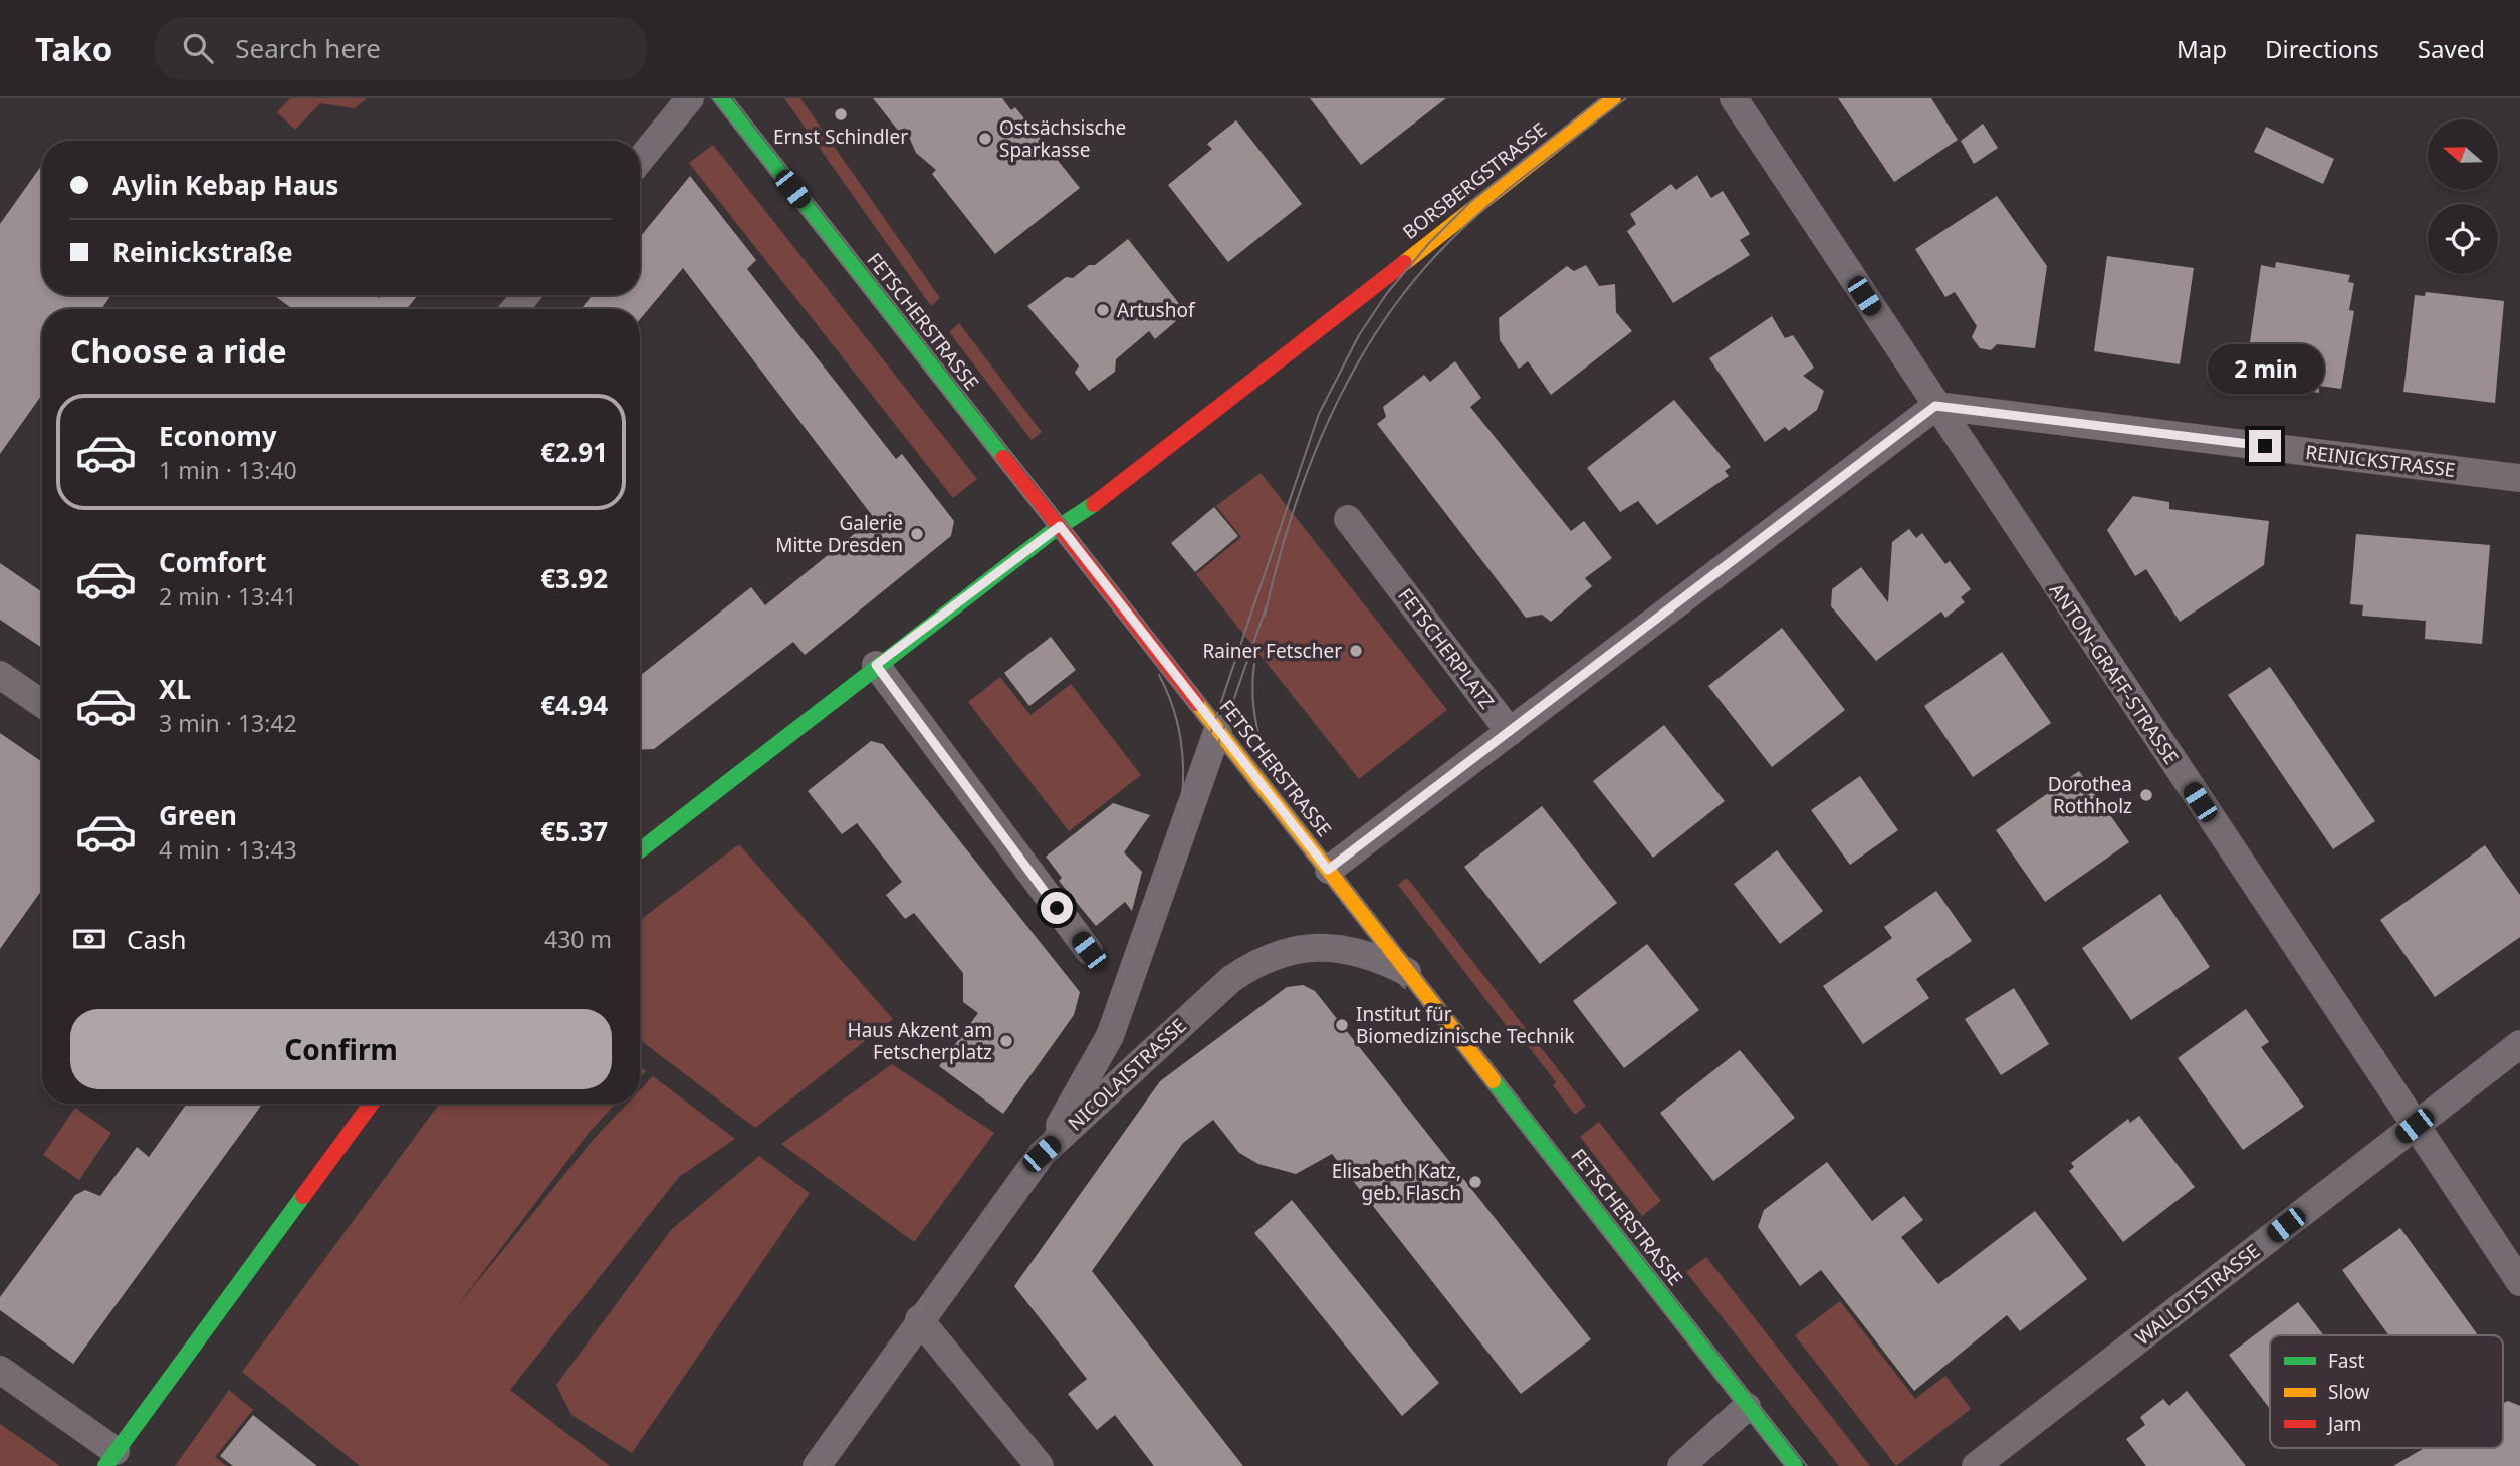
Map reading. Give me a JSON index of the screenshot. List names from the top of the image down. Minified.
{"streets":{"main road":["BORSBERGSTRASSE","FETSCHERSTRASSE"],"street":["REINICKSTRASSE","FETSCHERPLATZ","ANTON-GRAFF-STRASSE","NICOLAISTRASSE","WALLOTSTRASSE"]},"crossings":[["BORSBERGSTRASSE","FETSCHERSTRASSE"],["FETSCHERSTRASSE","NICOLAISTRASSE"],["REINICKSTRASSE","ANTON-GRAFF-STRASSE"],["ANTON-GRAFF-STRASSE","WALLOTSTRASSE"]],"places":["Ernst Schindler","Ostsächsische Sparkasse","Artushof","Galerie Mitte Dresden","Rainer Fetscher","Dorothea Rothholz","Institut für Biomedizinische Technik","Haus Akzent am Fetscherplatz","Elisabeth Katz, geb. Flasch"],"legend":["Fast","Slow","Jam"],"north":"left","page":{"header":"Tako","search":"Search here","nav":["Map","Directions","Saved"],"banner":["Aylin Kebap Haus","Reinickstraße"],"heading":"Choose a ride","bubble":"2 min","list":[{"name":"Economy","note":"1 min · 13:40","value":"€2.91"},{"name":"Comfort","note":"2 min · 13:41","value":"€3.92"},{"name":"XL","note":"3 min · 13:42","value":"€4.94"},{"name":"Green","note":"4 min · 13:43","value":"€5.37"}],"pay":["Cash","430 m"],"buttons":"Confirm"}}
